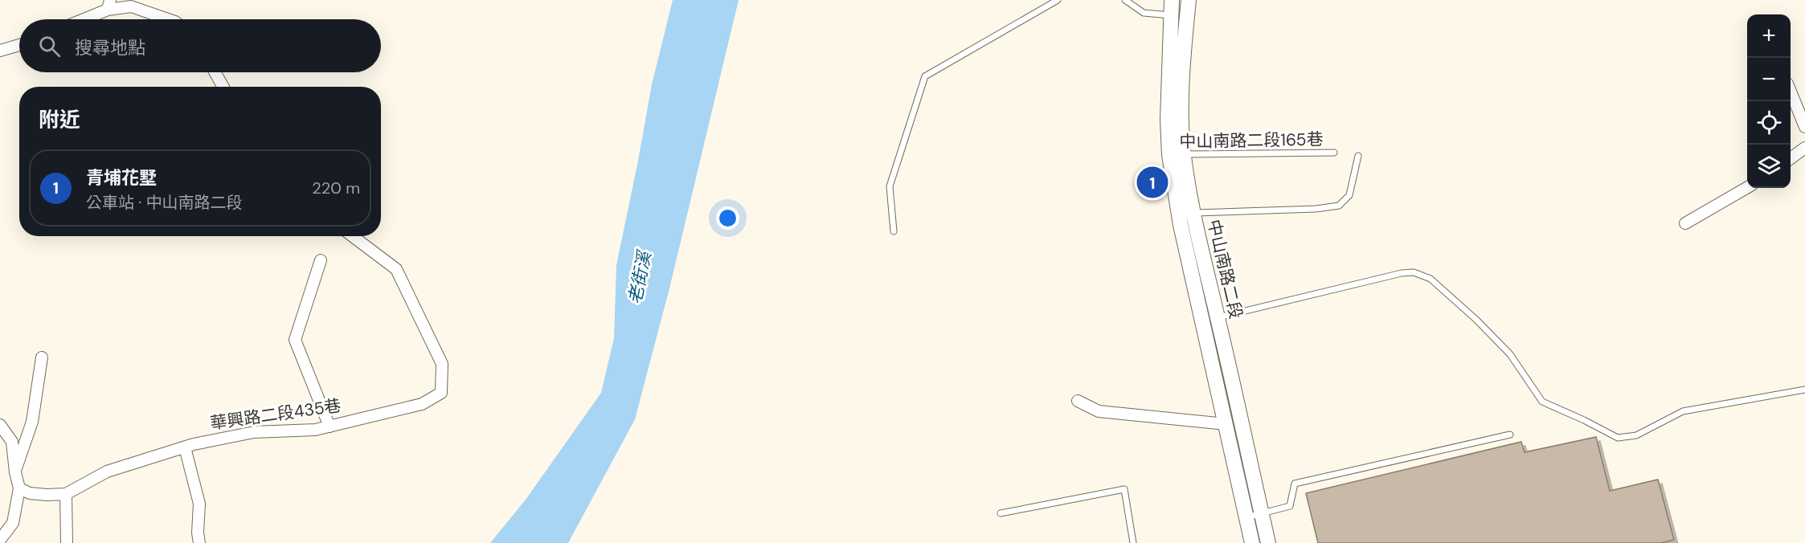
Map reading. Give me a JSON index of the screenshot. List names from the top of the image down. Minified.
{"streets":{"main road":["中山南路二段"],"street":["華興路二段435巷"],"lane":["中山南路二段165巷"]},"crossings":[["中山南路二段165巷","中山南路二段"]],"water":["老街溪"],"page":{"map_buttons":["+","−"],"search":"搜尋地點","heading":"附近","list":[{"mark":"1","name":"青埔花墅","note":"公車站 · 中山南路二段","value":"220 m"}],"pins":"1"}}
